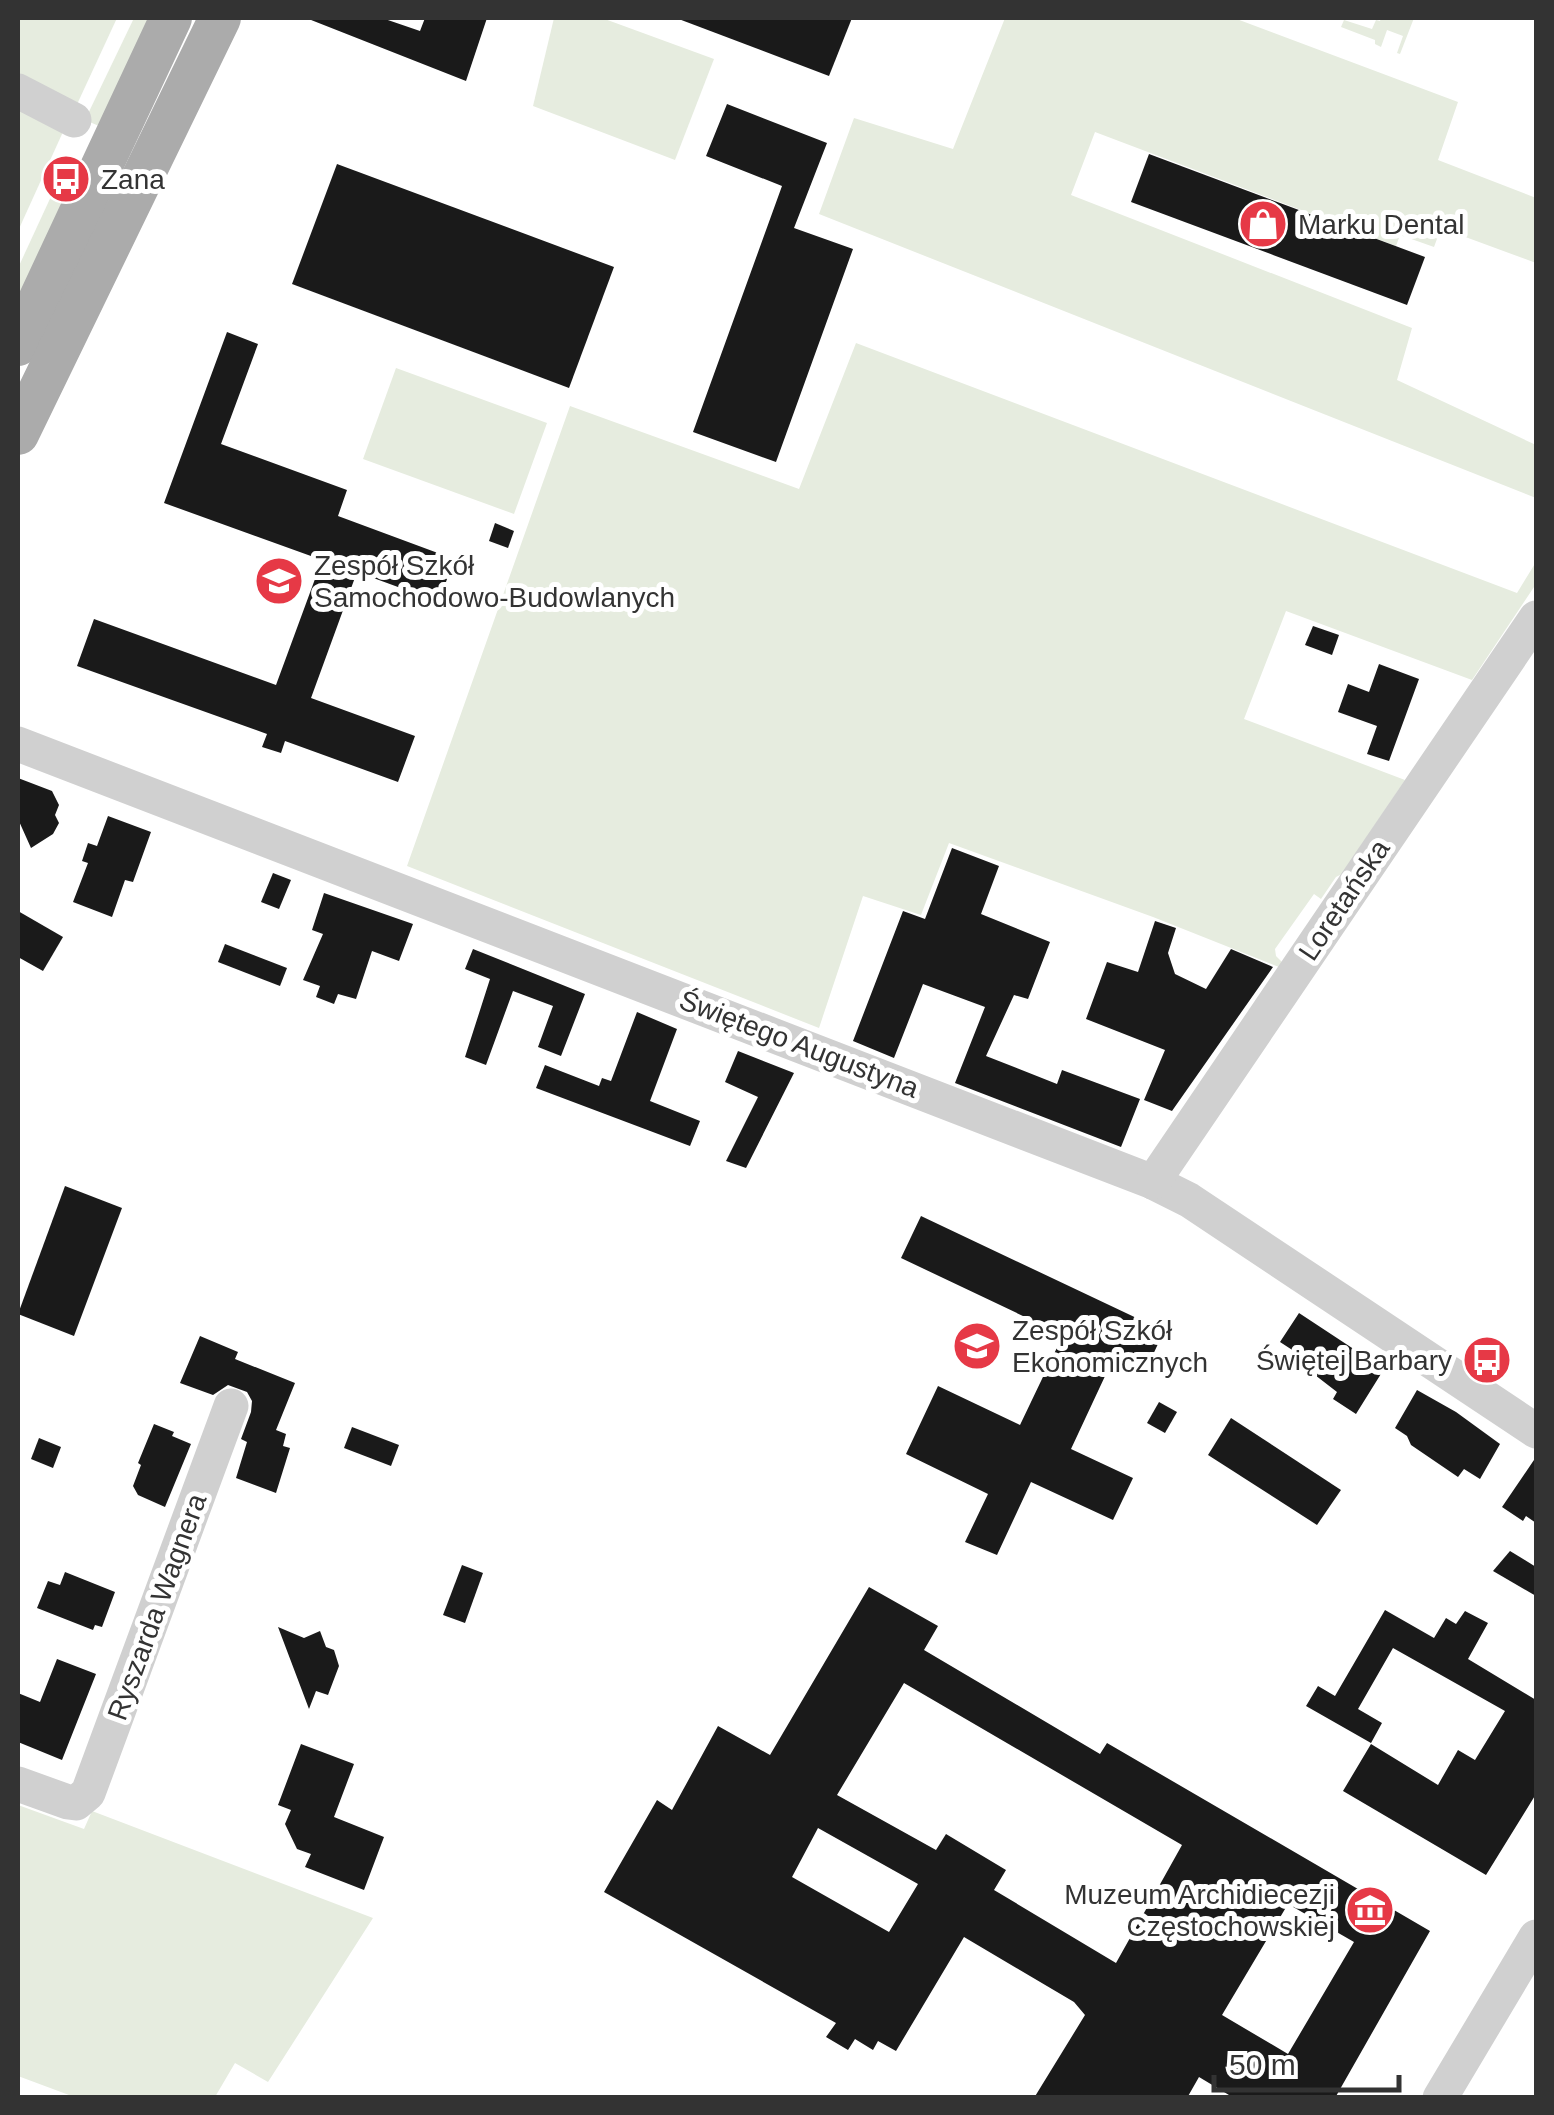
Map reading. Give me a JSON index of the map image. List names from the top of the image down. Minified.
{"streets":{"street":["Loretańska","Świętego Augustyna","Ryszarda Wagnera"]},"crossings":[["Loretańska","Świętego Augustyna"]],"places":{"bus stop":["Zana","Świętej Barbary"],"shop":["Marku Dental"],"school or university":["Zespół Szkół Samochodowo-Budowlanych","Zespół Szkół Ekonomicznych"],"museum":["Muzeum Archidiecezji Częstochowskiej"]},"scale_bar":"50 m"}
